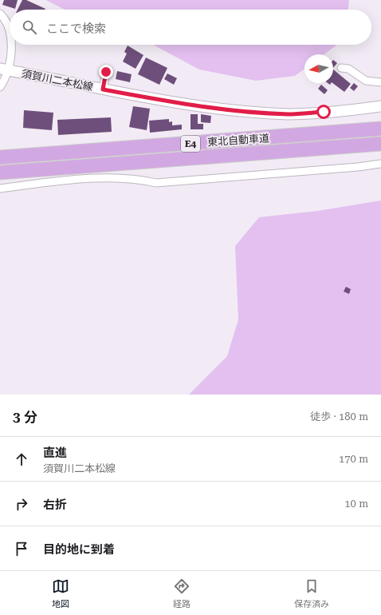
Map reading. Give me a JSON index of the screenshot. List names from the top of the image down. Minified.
{"streets":{"highway":["東北自動車道","E4"],"main road":["須賀川二本松線"]},"north":"left","page":{"search":"ここで検索","heading":["3 分","徒歩 · 180 m"],"list":[["直進","須賀川二本松線","170 m"],["右折","10 m"],"目的地に到着"],"nav":["地図","経路","保存済み"]}}
